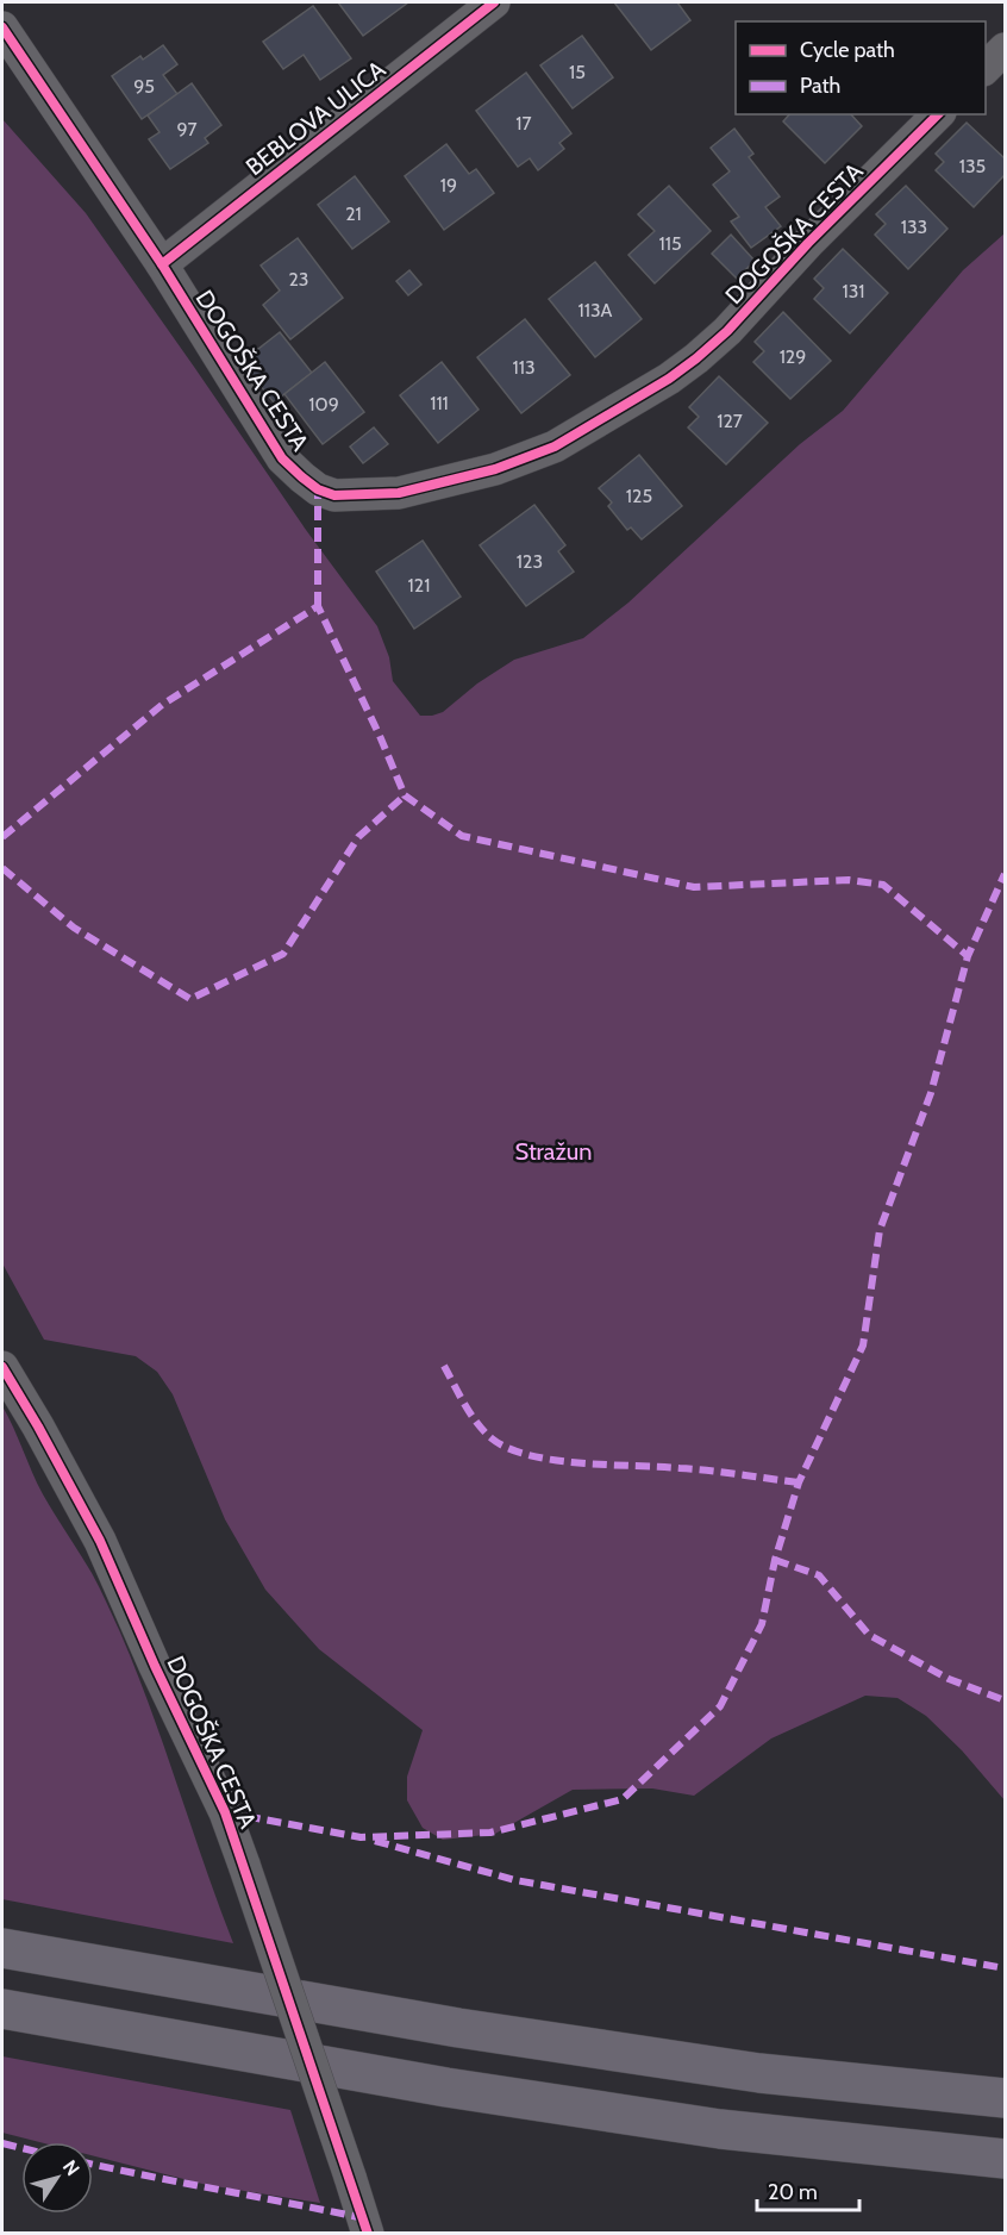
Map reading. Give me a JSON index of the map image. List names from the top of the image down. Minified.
{"streets":{"street":["BEBLOVA ULICA","DOGOŠKA CESTA"]},"crossings":[["BEBLOVA ULICA","DOGOŠKA CESTA"]],"parks":["Stražun"],"house_numbers":["15","95","17","97","135","19","21","133","115","23","131","113A","129","113","111","109","127","125","123","121"],"legend":["Cycle path","Path"],"scale_bar":"20 m","north":"top right"}
